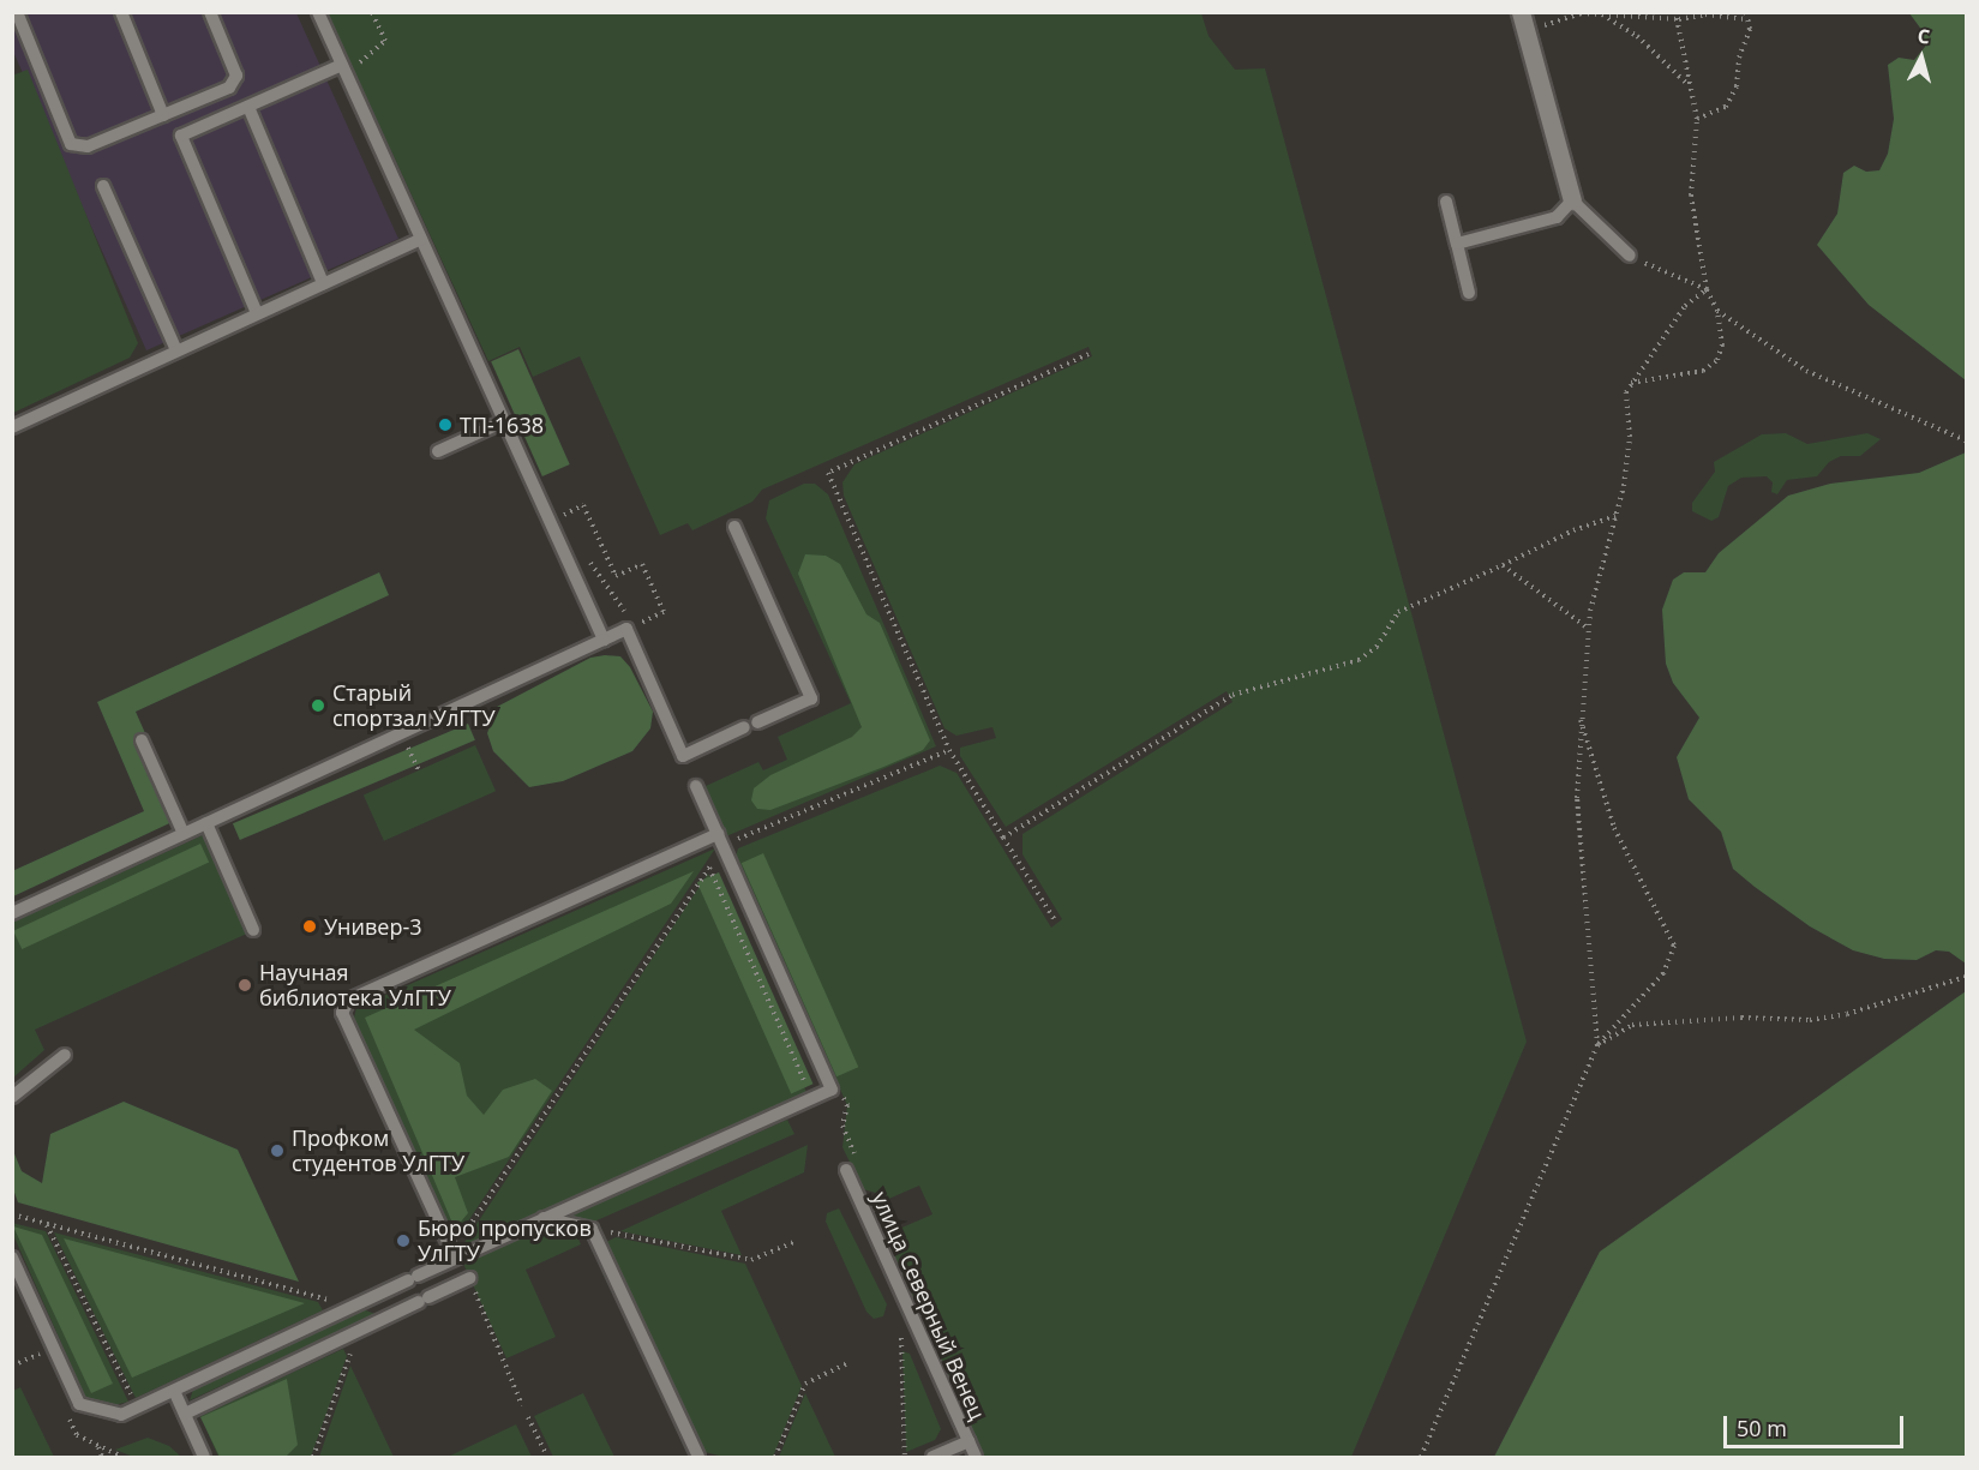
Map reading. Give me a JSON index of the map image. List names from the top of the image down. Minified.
{"streets":{"lane":["улица Северный Венец"]},"places":["ТП-1638","Старый спортзал УлГТУ","Универ-3","Научная библиотека УлГТУ","Профком студентов УлГТУ","Бюро пропусков УлГТУ"],"scale_bar":"50 m","north":"top"}
